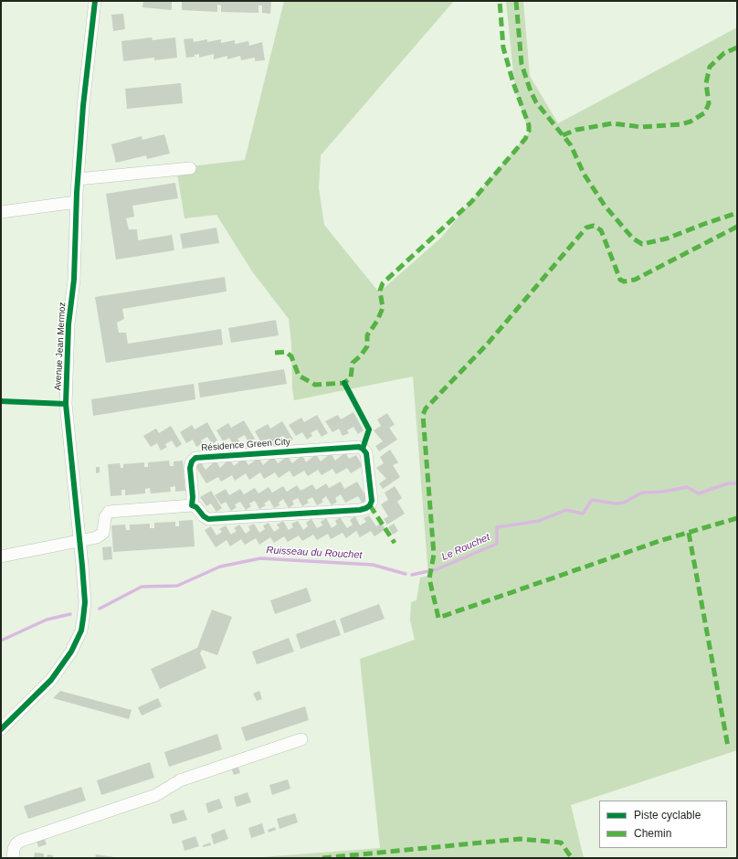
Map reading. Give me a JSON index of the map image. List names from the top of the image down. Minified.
{"streets":{"street":["Avenue Jean Mermoz","Résidence Green City"]},"water":["Le Rouchet","Ruisseau du Rouchet"],"legend":["Piste cyclable","Chemin"]}
